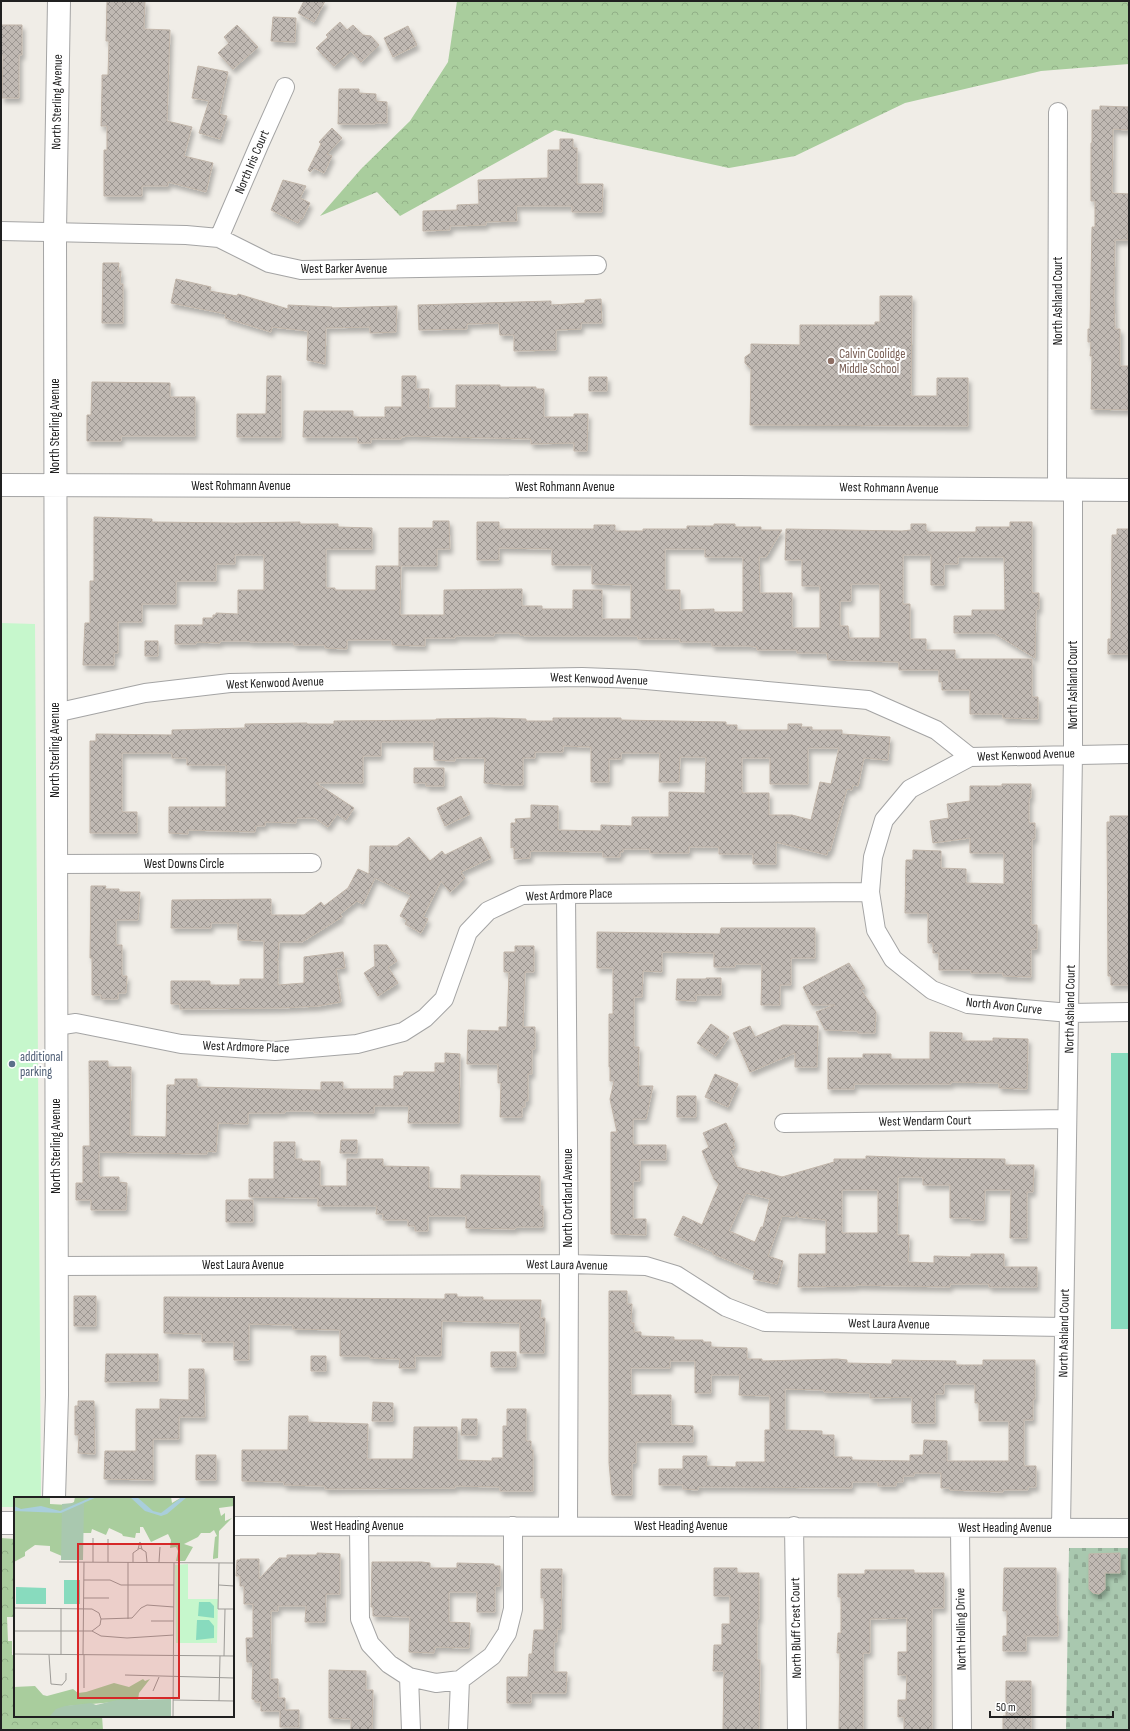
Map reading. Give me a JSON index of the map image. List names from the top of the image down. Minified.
{"streets":{"street":["North Sterling Avenue","North Iris Court","West Barker Avenue","North Ashland Court","West Rohmann Avenue","West Kenwood Avenue","West Downs Circle","West Ardmore Place","North Avon Curve","West Wendarm Court","North Cortland Avenue","West Laura Avenue","West Heading Avenue","North Bluff Crest Court","North Holling Drive"]},"crossings":[["North Sterling Avenue","West Barker Avenue"],["North Sterling Avenue","West Rohmann Avenue"],["North Sterling Avenue","West Kenwood Avenue"],["North Sterling Avenue","West Downs Circle"],["North Sterling Avenue","West Ardmore Place"],["North Sterling Avenue","West Laura Avenue"],["North Iris Court","West Barker Avenue"],["North Ashland Court","West Rohmann Avenue"],["North Ashland Court","West Kenwood Avenue"],["North Ashland Court","North Avon Curve"],["North Ashland Court","West Wendarm Court"],["North Ashland Court","West Laura Avenue"],["North Ashland Court","West Heading Avenue"],["West Kenwood Avenue","North Avon Curve"],["West Ardmore Place","North Avon Curve"],["West Ardmore Place","North Cortland Avenue"],["North Cortland Avenue","West Laura Avenue"],["North Cortland Avenue","West Heading Avenue"],["West Heading Avenue","North Bluff Crest Court"],["West Heading Avenue","North Holling Drive"]],"places":["Calvin Coolidge Middle School","additional parking"],"scale_bar":"50 m"}
